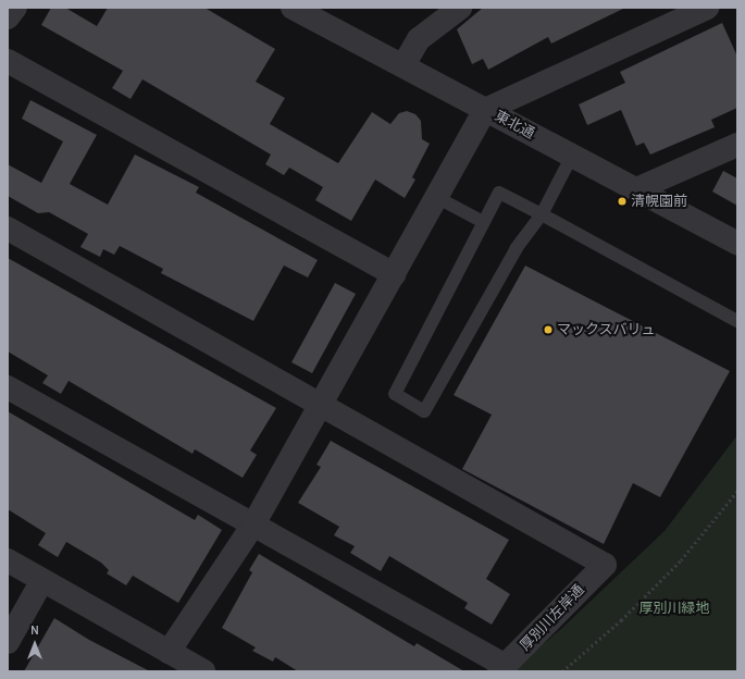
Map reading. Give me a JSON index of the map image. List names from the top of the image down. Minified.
{"streets":{"street":["東北通","厚別川左岸通"]},"parks":["厚別川緑地"],"places":["清幌園前","マックスバリュ"],"north":"top"}
